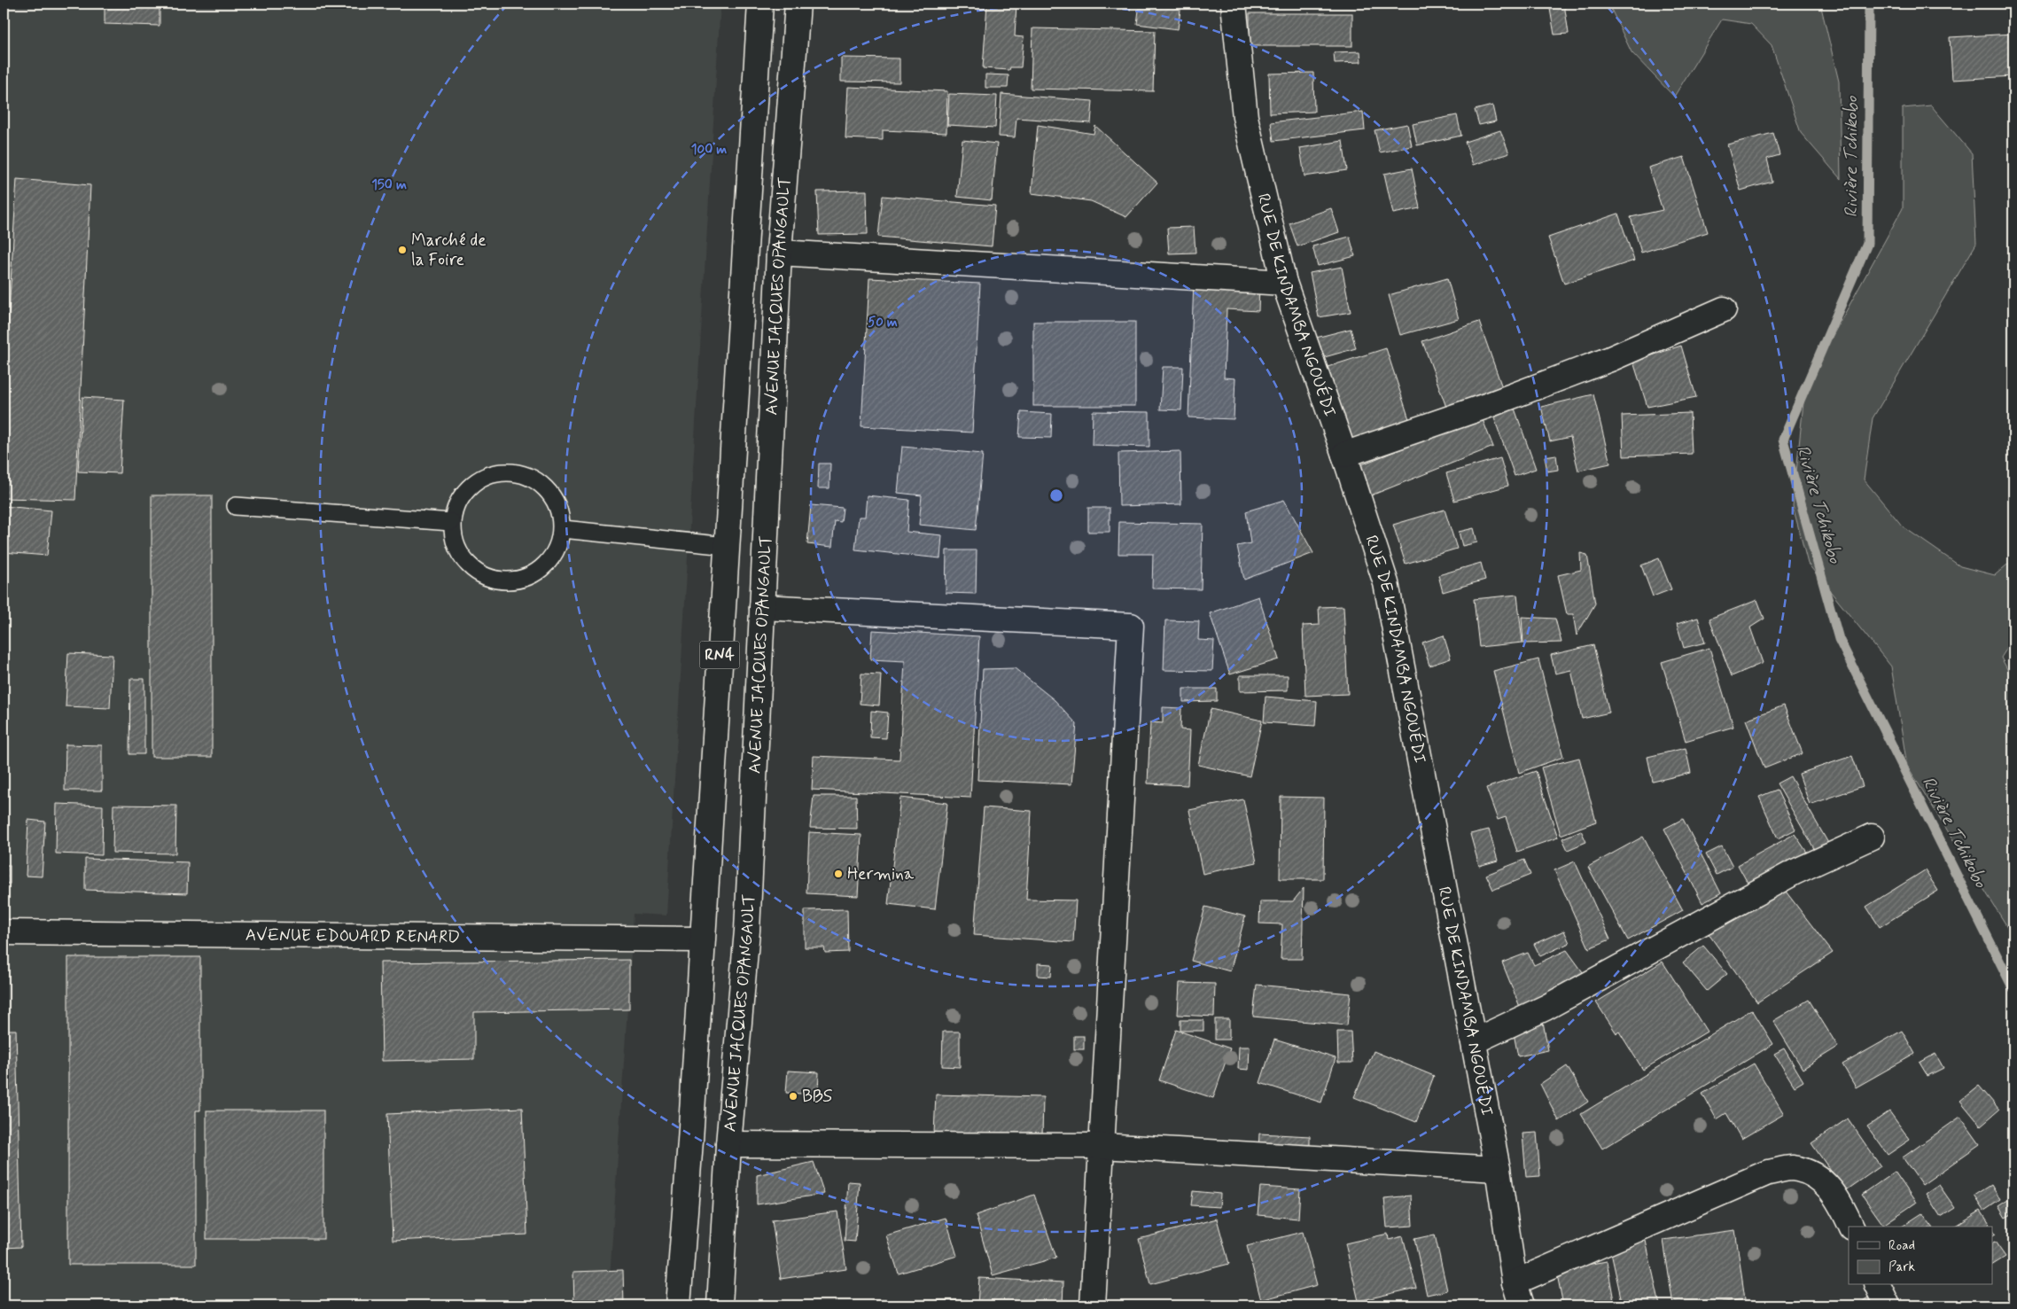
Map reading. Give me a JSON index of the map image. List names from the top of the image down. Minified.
{"streets":{"main road":["AVENUE JACQUES OPANGAULT","RUE DE KINDAMBA NGOUÉDI","RN4","AVENUE EDOUARD RENARD"]},"crossings":[["RN4","AVENUE EDOUARD RENARD"]],"water":["Rivière Tchikobo"],"places":["Marché de la Foire","Hermina","BBS"],"legend":["Road","Park"],"rings":["100 m","150 m","50 m"]}
